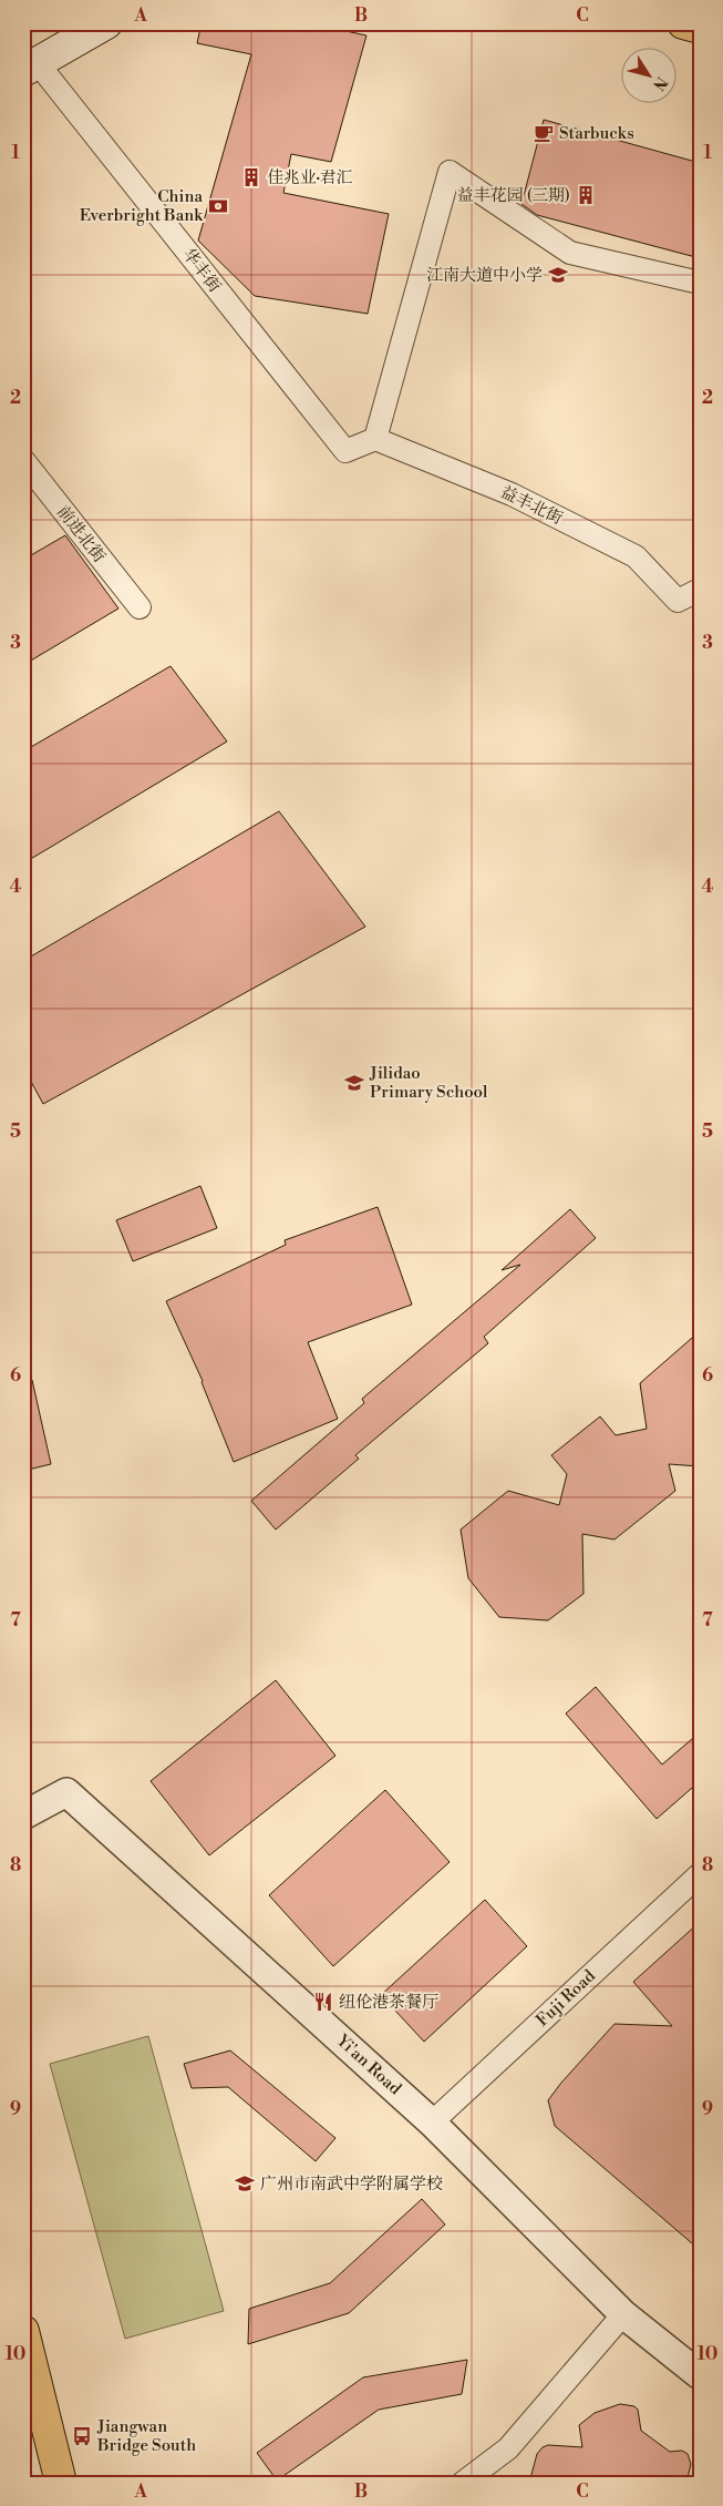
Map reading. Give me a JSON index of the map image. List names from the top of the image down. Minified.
{"streets":{"street":["华丰街","益丰北街","前进北街","Fuji Road","Yi'an Road"]},"crossings":[["华丰街","益丰北街"],["Fuji Road","Yi'an Road"]],"places":{"cafe":["Starbucks"],"building":["佳兆业·君汇","益丰花园 (三期)"],"bank":["China Everbright Bank"],"school or university":["江南大道中小学","Jilidao Primary School","广州市南武中学附属学校"],"restaurant":["纽伦港茶餐厅"],"bus stop":["Jiangwan Bridge South"]},"north":"bottom right","grid":{"columns":["A","B","C"],"rows":["1","2","3","4","5","6","7","8","9","10"]}}
